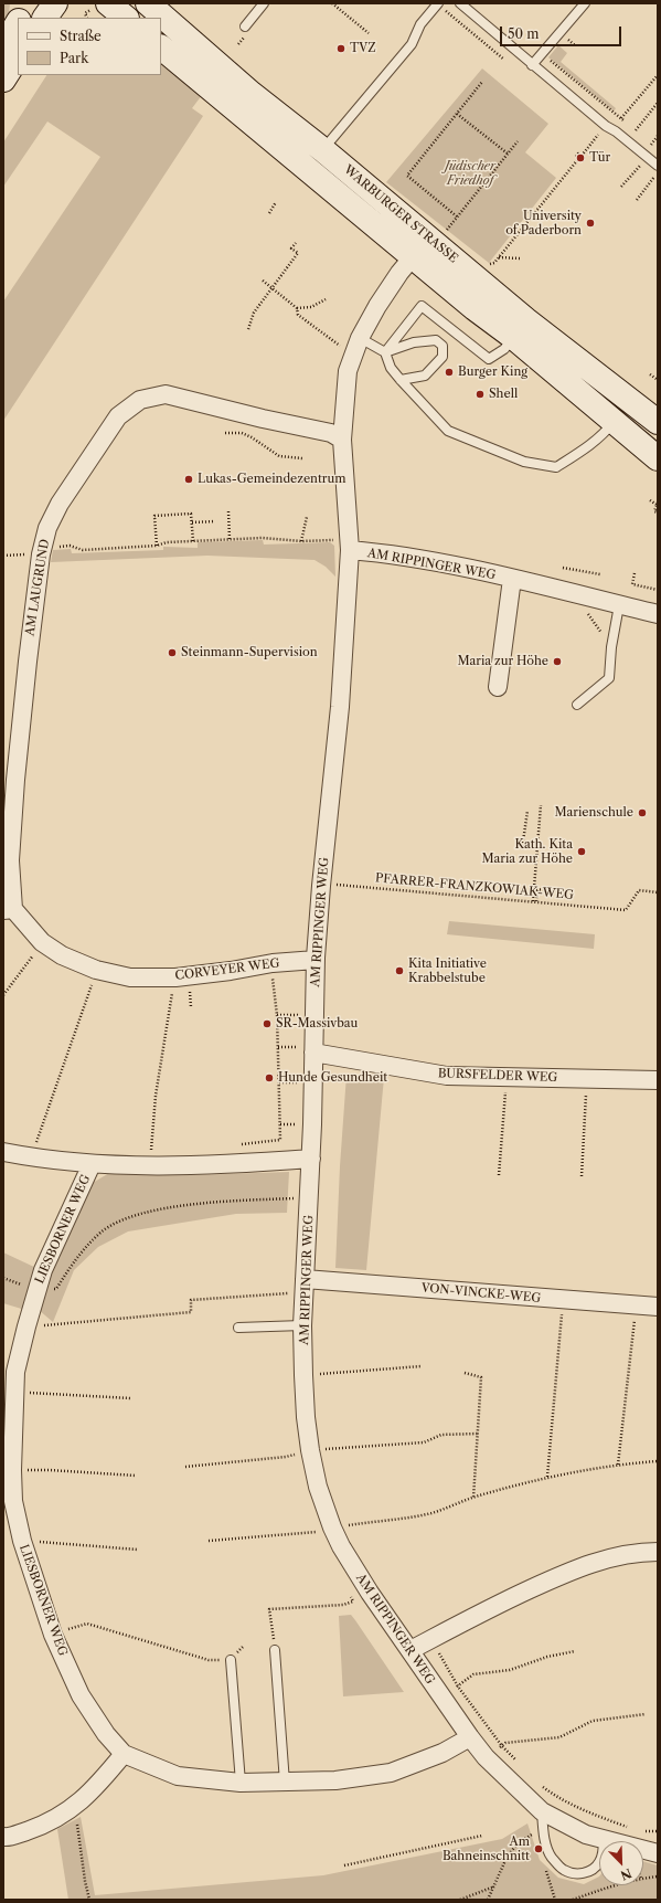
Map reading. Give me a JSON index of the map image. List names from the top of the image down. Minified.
{"streets":{"main road":["WARBURGER STRASSE"],"street":["AM RIPPINGER WEG","AM LAUGRUND","CORVEYER WEG","BURSFELDER WEG","LIESBORNER WEG","VON-VINCKE-WEG"],"path":["PFARRER-FRANZKOWIAK-WEG"]},"crossings":[["WARBURGER STRASSE","AM RIPPINGER WEG"],["AM RIPPINGER WEG","AM LAUGRUND"],["AM RIPPINGER WEG","PFARRER-FRANZKOWIAK-WEG"],["AM RIPPINGER WEG","CORVEYER WEG"],["AM RIPPINGER WEG","BURSFELDER WEG"],["AM RIPPINGER WEG","LIESBORNER WEG"],["AM RIPPINGER WEG","VON-VINCKE-WEG"],["AM LAUGRUND","CORVEYER WEG"]],"parks":["Jüdischer Friedhof"],"places":["TVZ","Tür","University of Paderborn","Burger King","Shell","Lukas-Gemeindezentrum","Steinmann-Supervision","Maria zur Höhe","Marienschule","Kath. Kita Maria zur Höhe","Kita Initiative Krabbelstube","SR-Massivbau","Hunde Gesundheit","Am Bahneinschnitt"],"legend":["Straße","Park"],"scale_bar":"50 m","north":"bottom right"}
